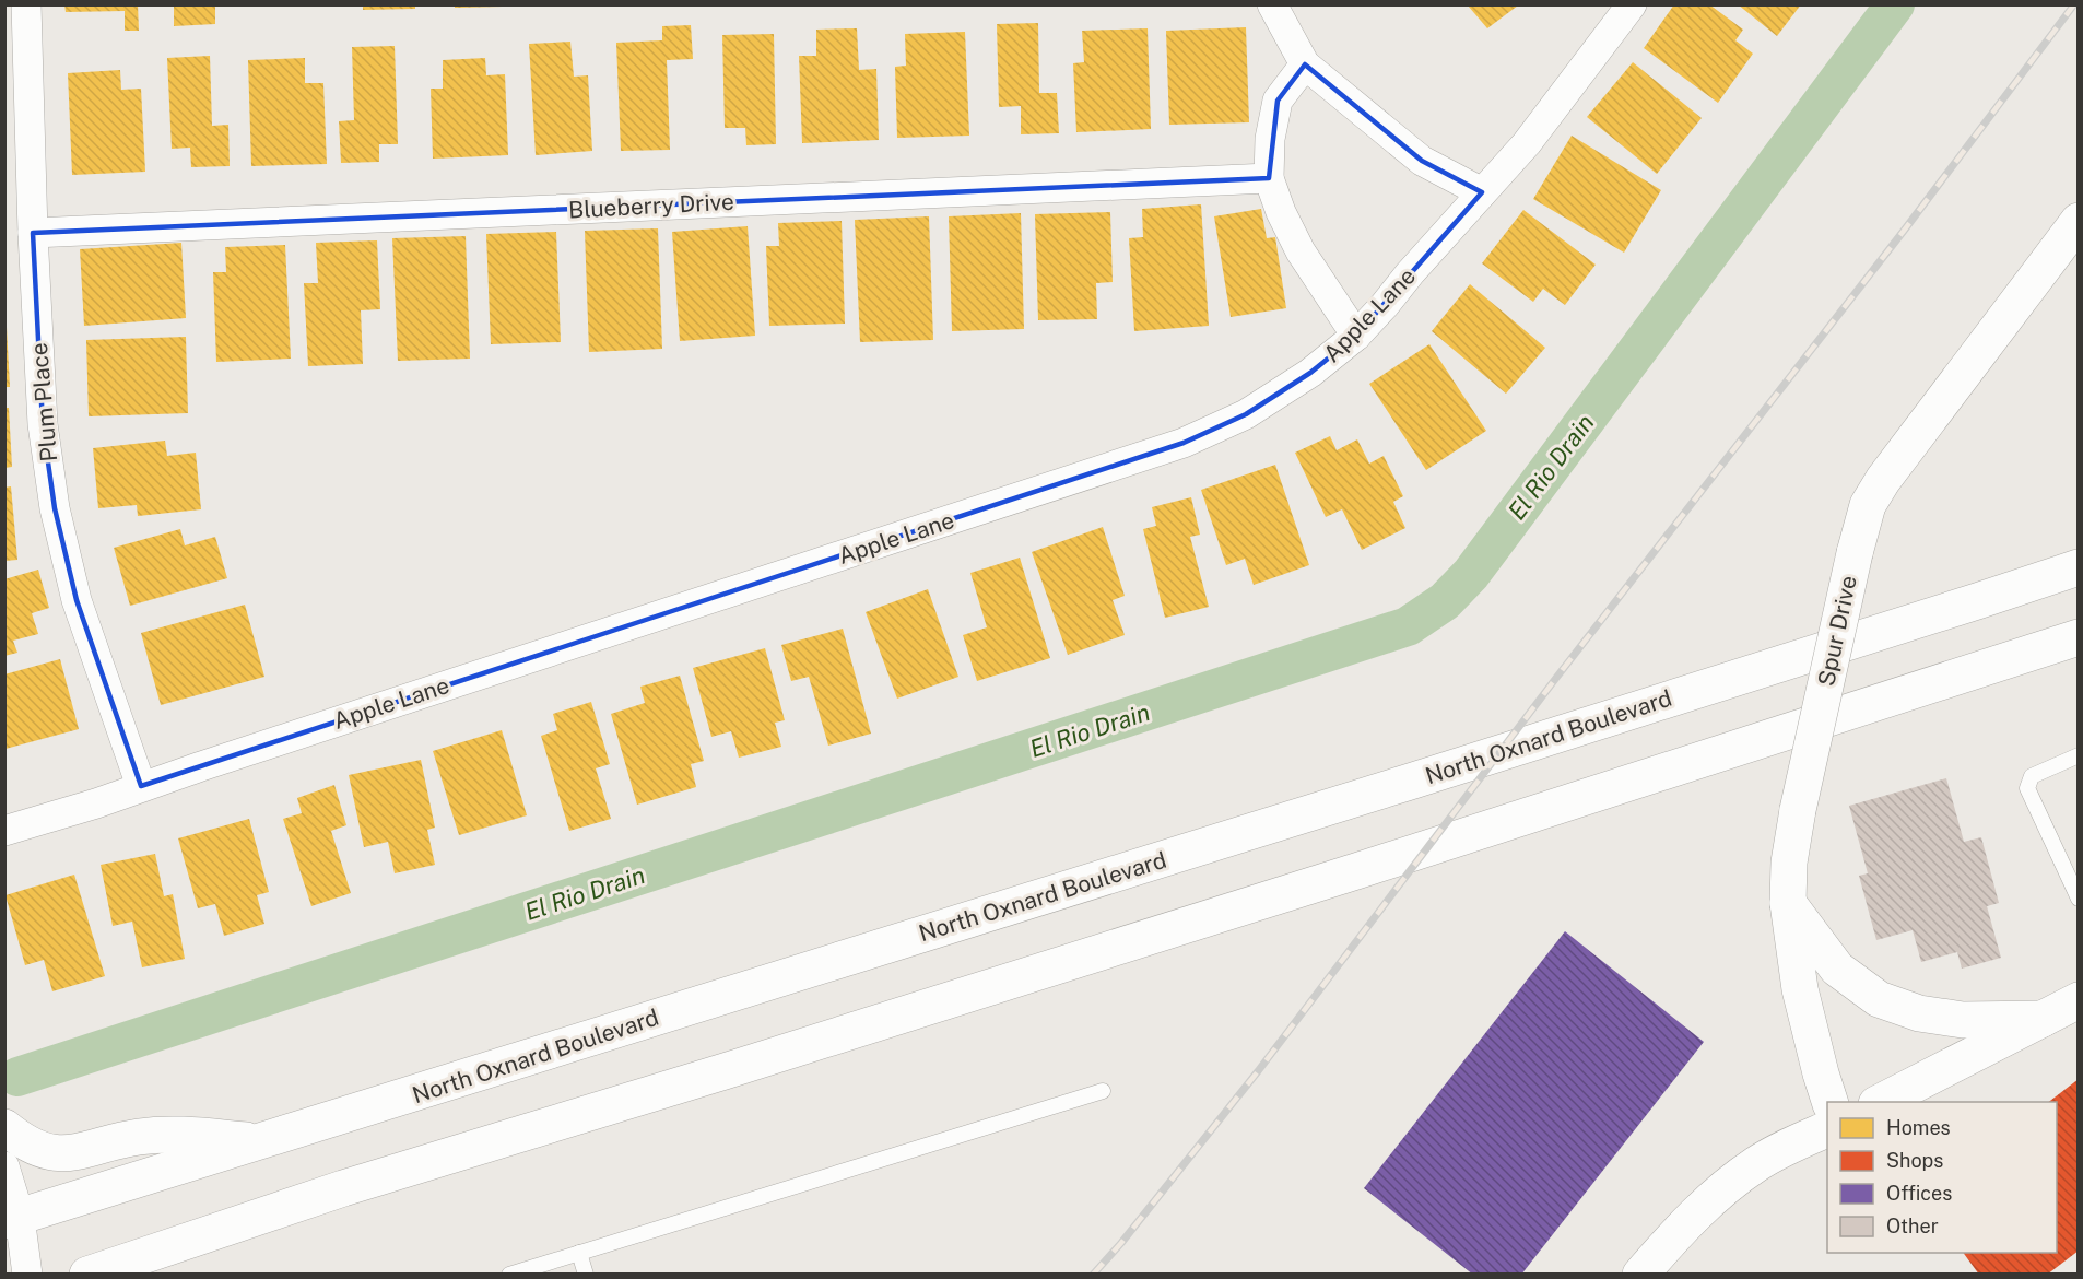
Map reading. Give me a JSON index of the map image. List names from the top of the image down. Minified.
{"streets":{"main road":["Spur Drive","North Oxnard Boulevard"],"street":["Blueberry Drive","Apple Lane","Plum Place"]},"crossings":[["Blueberry Drive","Plum Place"],["Apple Lane","Plum Place"]],"water":["El Rio Drain"],"legend":["Homes","Shops","Offices","Other"]}
